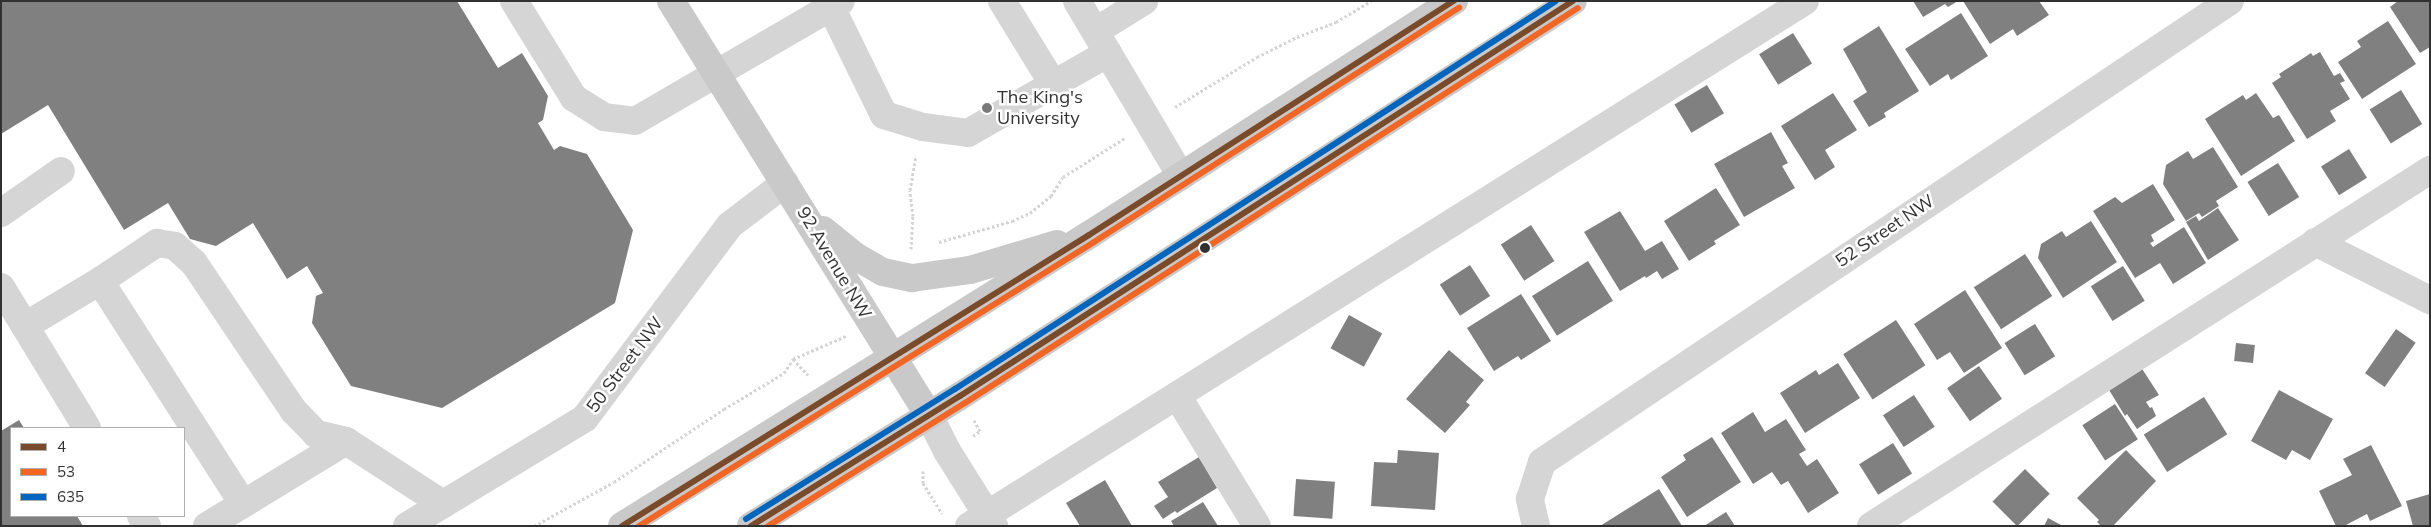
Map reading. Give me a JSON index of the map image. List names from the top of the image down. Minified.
{"streets":{"main road":["92 Avenue NW"],"street":["52 Street NW","50 Street NW"]},"crossings":[["92 Avenue NW","50 Street NW"]],"places":["The King's University"],"lines":["transit line 4","transit line 635","transit line 53"],"legend":["4","53","635"]}
